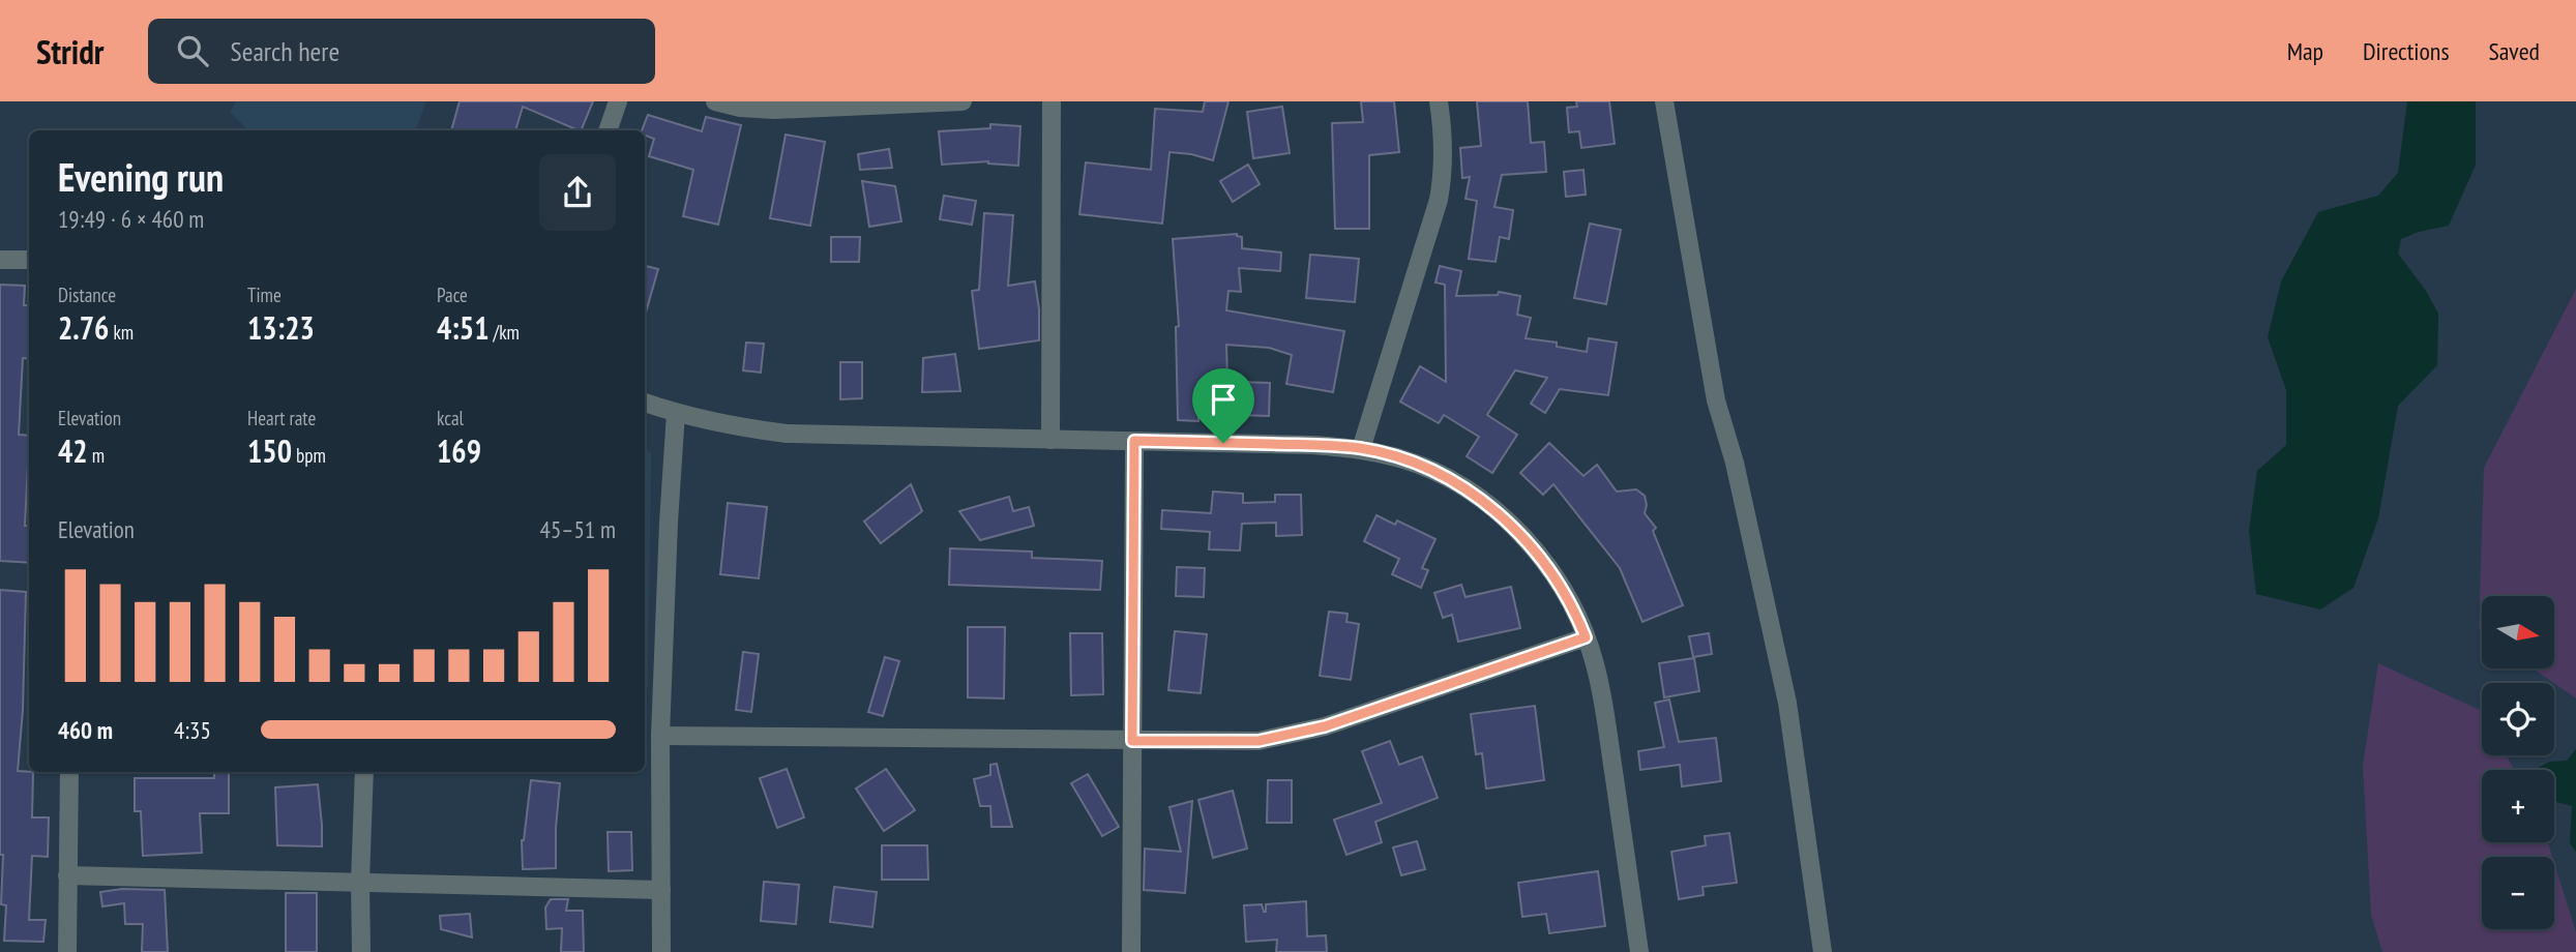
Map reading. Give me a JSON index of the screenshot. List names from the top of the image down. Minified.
{"north":"right","page":{"header":"Stridr","search":"Search here","nav":["Map","Directions","Saved"],"heading":["Evening run","19:49 · 6 × 460 m"],"stats":[["Distance","2.76 km"],["Time","13:23"],["Pace","4:51 /km"],["Elevation","42 m"],["Heart rate","150 bpm"],["kcal","169"]],"chart":["Elevation","45–51 m"],"map_buttons":["+","−"],"list":[{"name":"460 m","note":"4:35"}]}}
